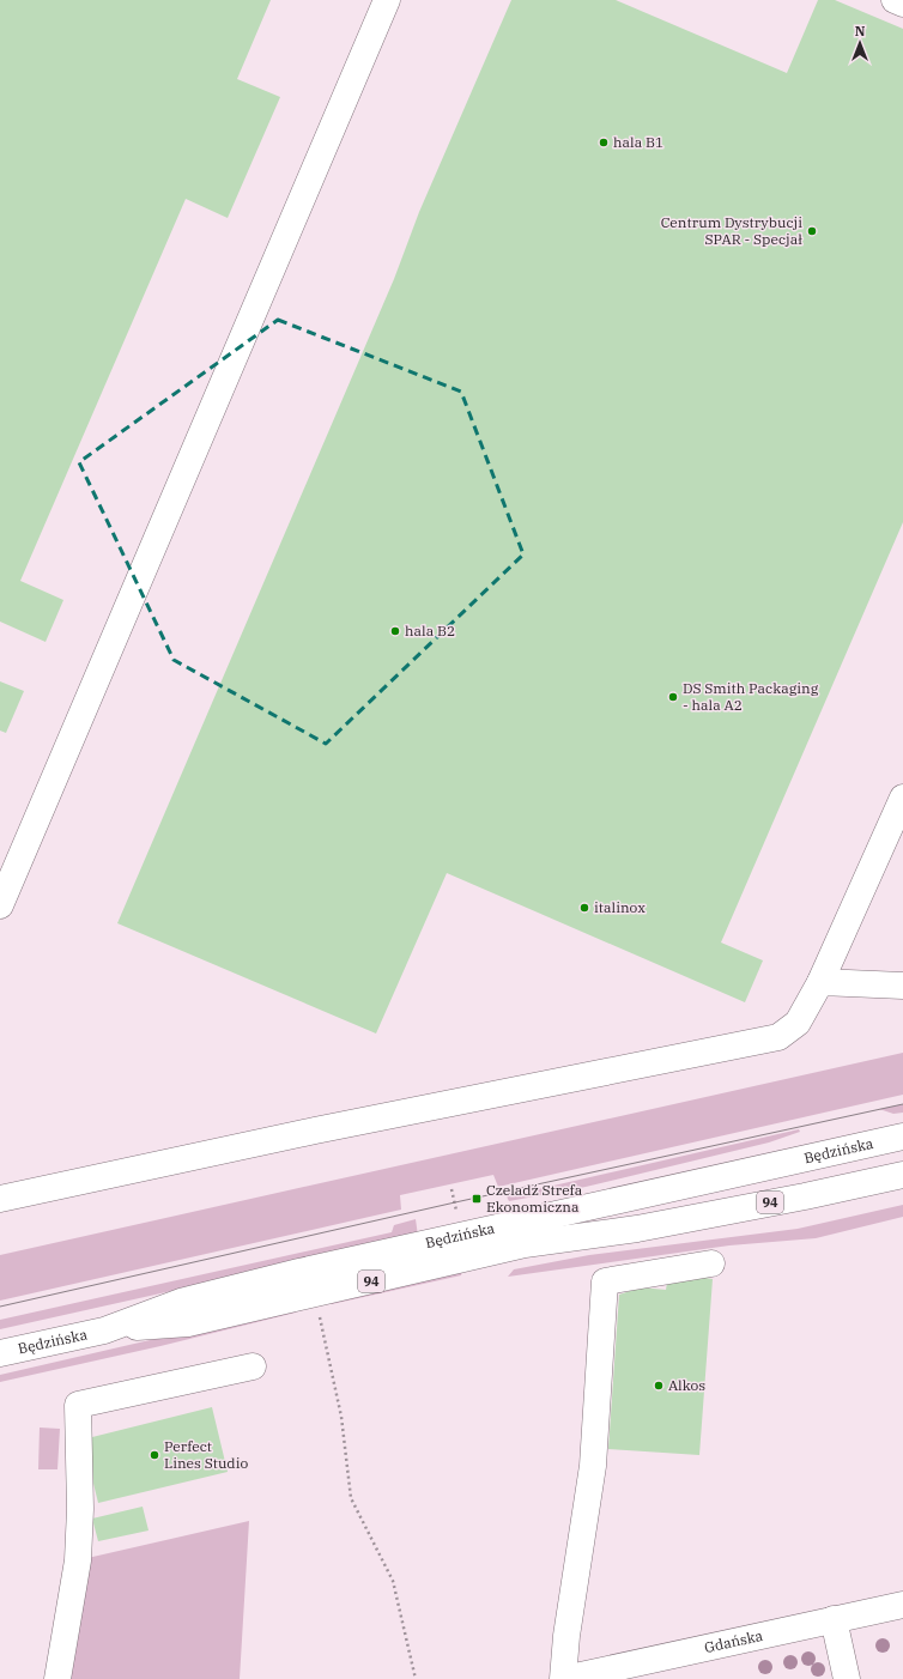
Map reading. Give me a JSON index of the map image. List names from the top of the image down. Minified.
{"streets":{"main road":["Będzińska","94","Gdańska"]},"places":{"other":["hala B1","Centrum Dystrybucji SPAR - Specjał","hala B2","DS Smith Packaging - hala A2","italinox","Alkos","Perfect Lines Studio"],"transit":["Czeladź Strefa Ekonomiczna"]},"north":"top"}
